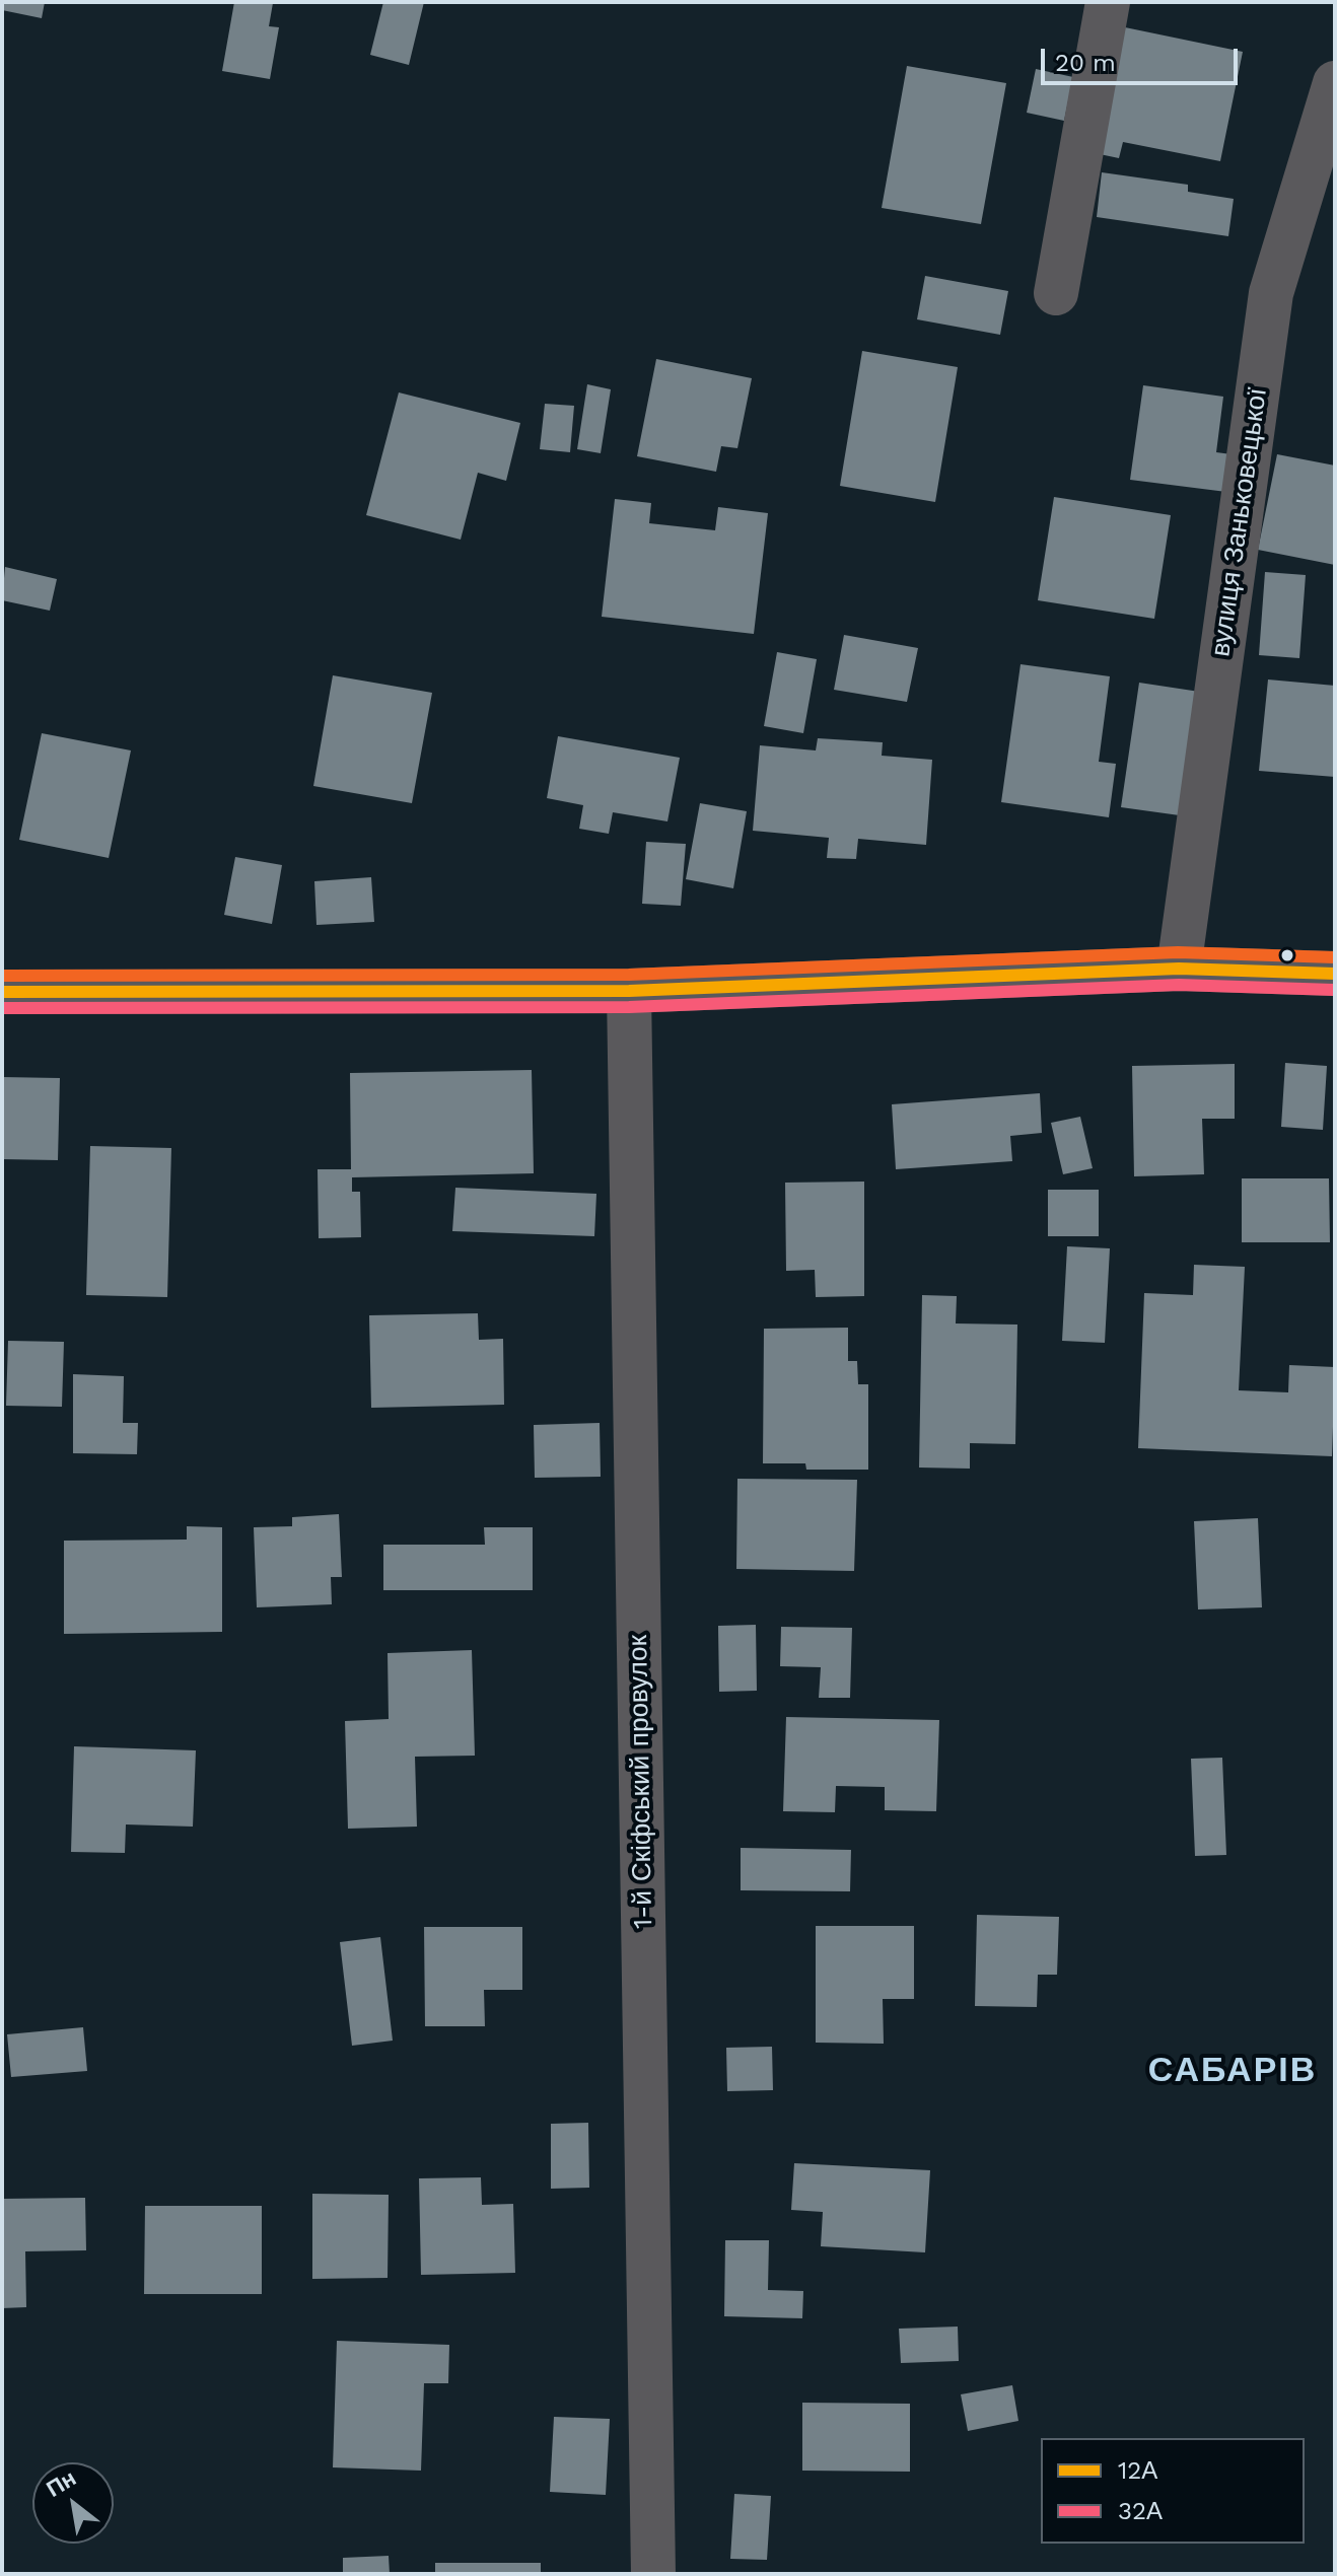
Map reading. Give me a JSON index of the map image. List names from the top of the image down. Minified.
{"streets":{"street":["вулиця Заньковецької","1-й Скіфський провулок"]},"districts":["САБАРІВ"],"lines":["transit line 12А","transit line 32А"],"legend":["12А","32А"],"scale_bar":"20 m","north":"top left"}
